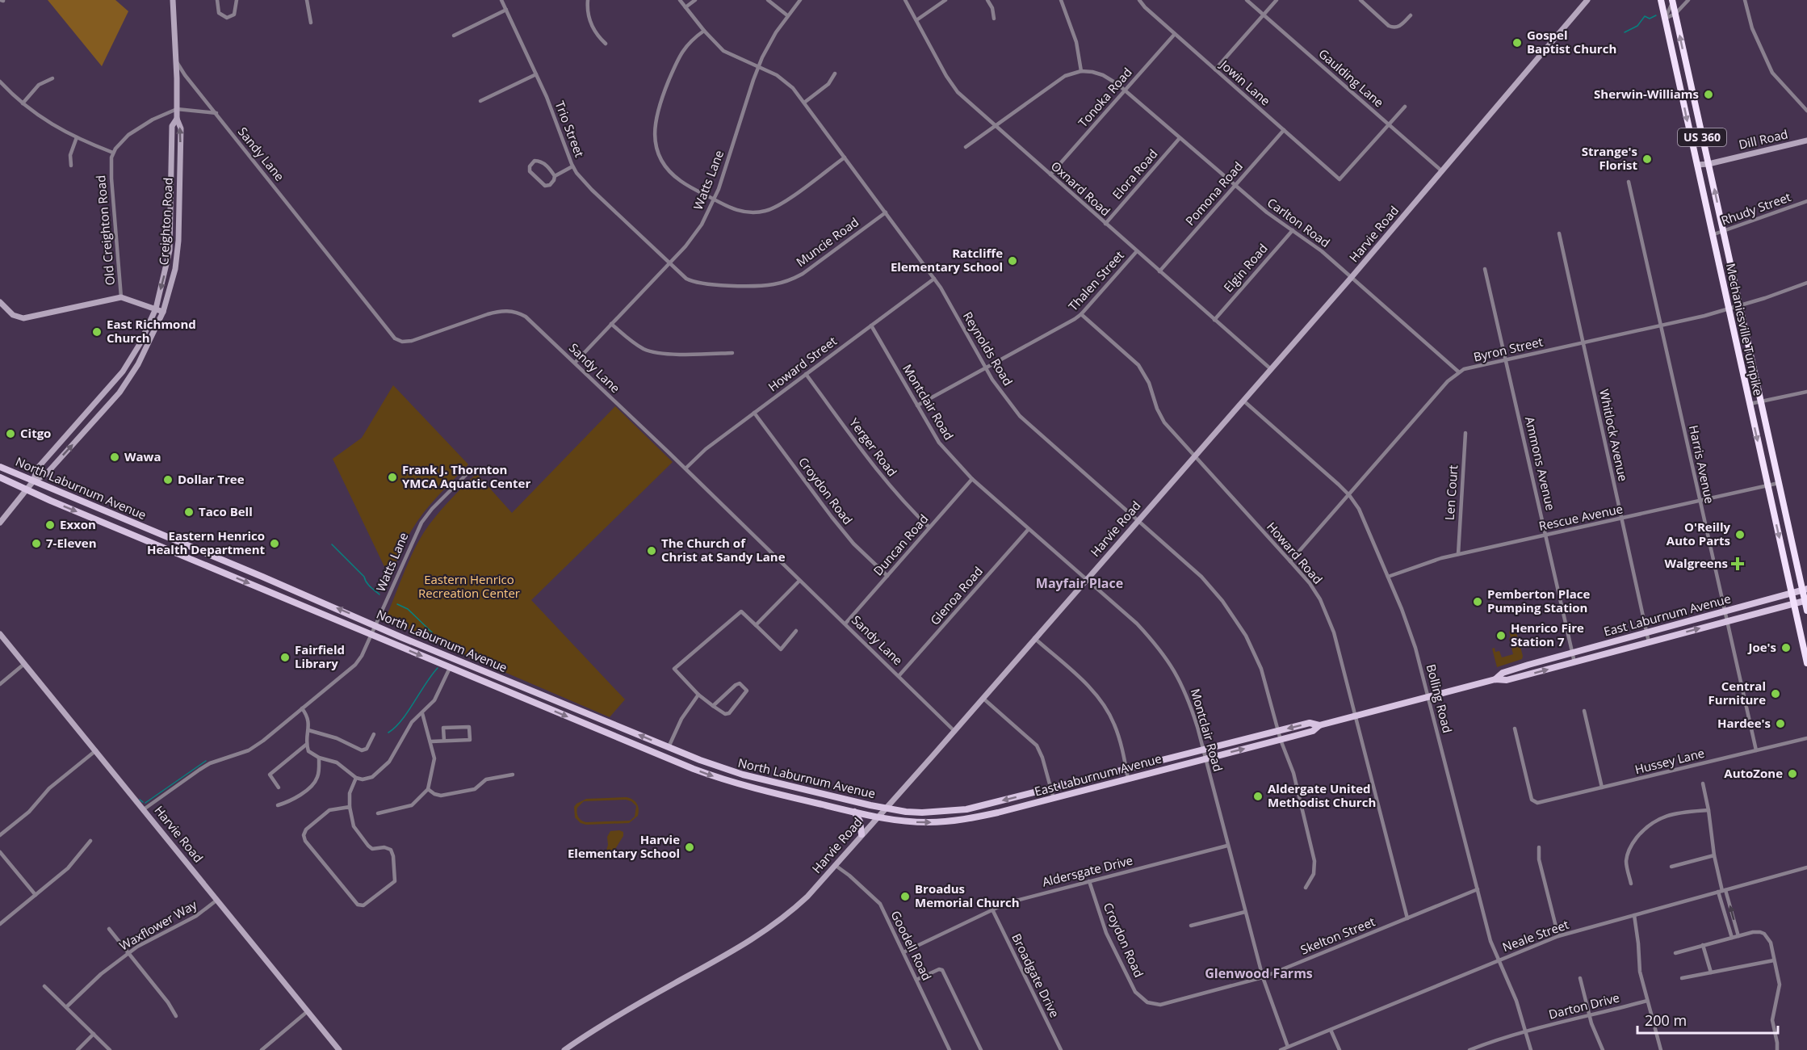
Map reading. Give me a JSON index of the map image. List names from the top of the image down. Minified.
{"streets":{"highway":["US 360","Mechanicsville Turnpike"],"main road":["North Laburnum Avenue","East Laburnum Avenue"],"street":["Gaulding Lane","Jowin Lane","Tonoka Road","Trio Street","Dill Road","Sandy Lane","Elora Road","Watts Lane","Oxnard Road","Pomona Road","Rhudy Street","Creighton Road","Carlton Road","Old Creighton Road","Harvie Road","Muncie Road","Elgin Road","Thalen Street","Reynolds Road","Byron Street","Howard Street","Montclair Road","Whitlock Avenue","Yerger Road","Ammons Avenue","Harris Avenue","Croydon Road","Len Court","Rescue Avenue","Duncan Road","Howard Road","Glenoa Road","Bolling Road","Hussey Lane","Aldersgate Drive","Waxflower Way","Skelton Street","Neale Street","Goodell Road","Broadgate Drive","Darton Drive"]},"crossings":[["Gaulding Lane","Jowin Lane"],["Gaulding Lane","Harvie Road"],["Jowin Lane","Tonoka Road"],["Jowin Lane","Pomona Road"],["Tonoka Road","Oxnard Road"],["Tonoka Road","Carlton Road"],["Trio Street","Watts Lane"],["Trio Street","Muncie Road"],["Dill Road","Mechanicsville Turnpike"],["Sandy Lane","Watts Lane"],["Sandy Lane","Creighton Road"],["Sandy Lane","Harvie Road"],["Sandy Lane","Howard Street"],["Sandy Lane","Duncan Road"],["Sandy Lane","Glenoa Road"],["Elora Road","Oxnard Road"],["Elora Road","Carlton Road"],["Watts Lane","Harvie Road"],["Watts Lane","Muncie Road"],["Watts Lane","Reynolds Road"],["Watts Lane","North Laburnum Avenue"],["Oxnard Road","Pomona Road"],["Oxnard Road","Harvie Road"],["Oxnard Road","Elgin Road"],["Oxnard Road","Thalen Street"],["Pomona Road","Carlton Road"],["Rhudy Street","Mechanicsville Turnpike"],["Creighton Road","North Laburnum Avenue"],["Carlton Road","Harvie Road"],["Carlton Road","Elgin Road"],["Carlton Road","Byron Street"],["Harvie Road","Reynolds Road"],["Harvie Road","Montclair Road"],["Harvie Road","North Laburnum Avenue"],["Harvie Road","Howard Road"],["Harvie Road","East Laburnum Avenue"],["Harvie Road","Bolling Road"],["Harvie Road","Waxflower Way"],["Harvie Road","Goodell Road"],["Muncie Road","Reynolds Road"],["Thalen Street","Reynolds Road"],["Thalen Street","Montclair Road"],["Thalen Street","Howard Road"],["Mechanicsville Turnpike","Byron Street"],["Mechanicsville Turnpike","Rescue Avenue"],["Mechanicsville Turnpike","East Laburnum Avenue"],["Reynolds Road","Howard Street"],["Reynolds Road","East Laburnum Avenue"],["Byron Street","Whitlock Avenue"],["Byron Street","Ammons Avenue"],["Byron Street","Harris Avenue"],["Howard Street","Montclair Road"],["Howard Street","Yerger Road"],["Howard Street","Croydon Road"],["Montclair Road","Duncan Road"],["Montclair Road","Glenoa Road"],["Montclair Road","East Laburnum Avenue"],["Montclair Road","Aldersgate Drive"],["Montclair Road","Skelton Street"],["Montclair Road","Neale Street"],["Whitlock Avenue","Rescue Avenue"],["Whitlock Avenue","East Laburnum Avenue"],["Yerger Road","Duncan Road"],["Ammons Avenue","Rescue Avenue"],["Ammons Avenue","East Laburnum Avenue"],["Harris Avenue","Rescue Avenue"],["Harris Avenue","East Laburnum Avenue"],["Harris Avenue","Hussey Lane"],["North Laburnum Avenue","East Laburnum Avenue"],["Croydon Road","Duncan Road"],["Croydon Road","Aldersgate Drive"],["Croydon Road","Skelton Street"],["Len Court","Rescue Avenue"],["Rescue Avenue","Bolling Road"],["Howard Road","East Laburnum Avenue"],["Howard Road","Skelton Street"],["East Laburnum Avenue","Bolling Road"],["Bolling Road","Skelton Street"],["Bolling Road","Neale Street"],["Bolling Road","Darton Drive"],["Aldersgate Drive","Goodell Road"],["Aldersgate Drive","Broadgate Drive"]],"districts":["Mayfair Place","Glenwood Farms"],"parks":["Eastern Henrico Recreation Center"],"places":{"other":["Gospel Baptist Church","Sherwin-Williams","Strange's Florist","Ratcliffe Elementary School","East Richmond Church","Citgo","Wawa","Frank J. Thornton YMCA Aquatic Center","Dollar Tree","Taco Bell","Exxon","O'Reilly Auto Parts","7-Eleven","Eastern Henrico Health Department","The Church of Christ at Sandy Lane","Pemberton Place Pumping Station","Henrico Fire Station 7","Joe's","Fairfield Library","Central Furniture","Hardee's","AutoZone","Aldergate United Methodist Church","Harvie Elementary School","Broadus Memorial Church"],"health":["Walgreens"]},"scale_bar":"200 m"}
